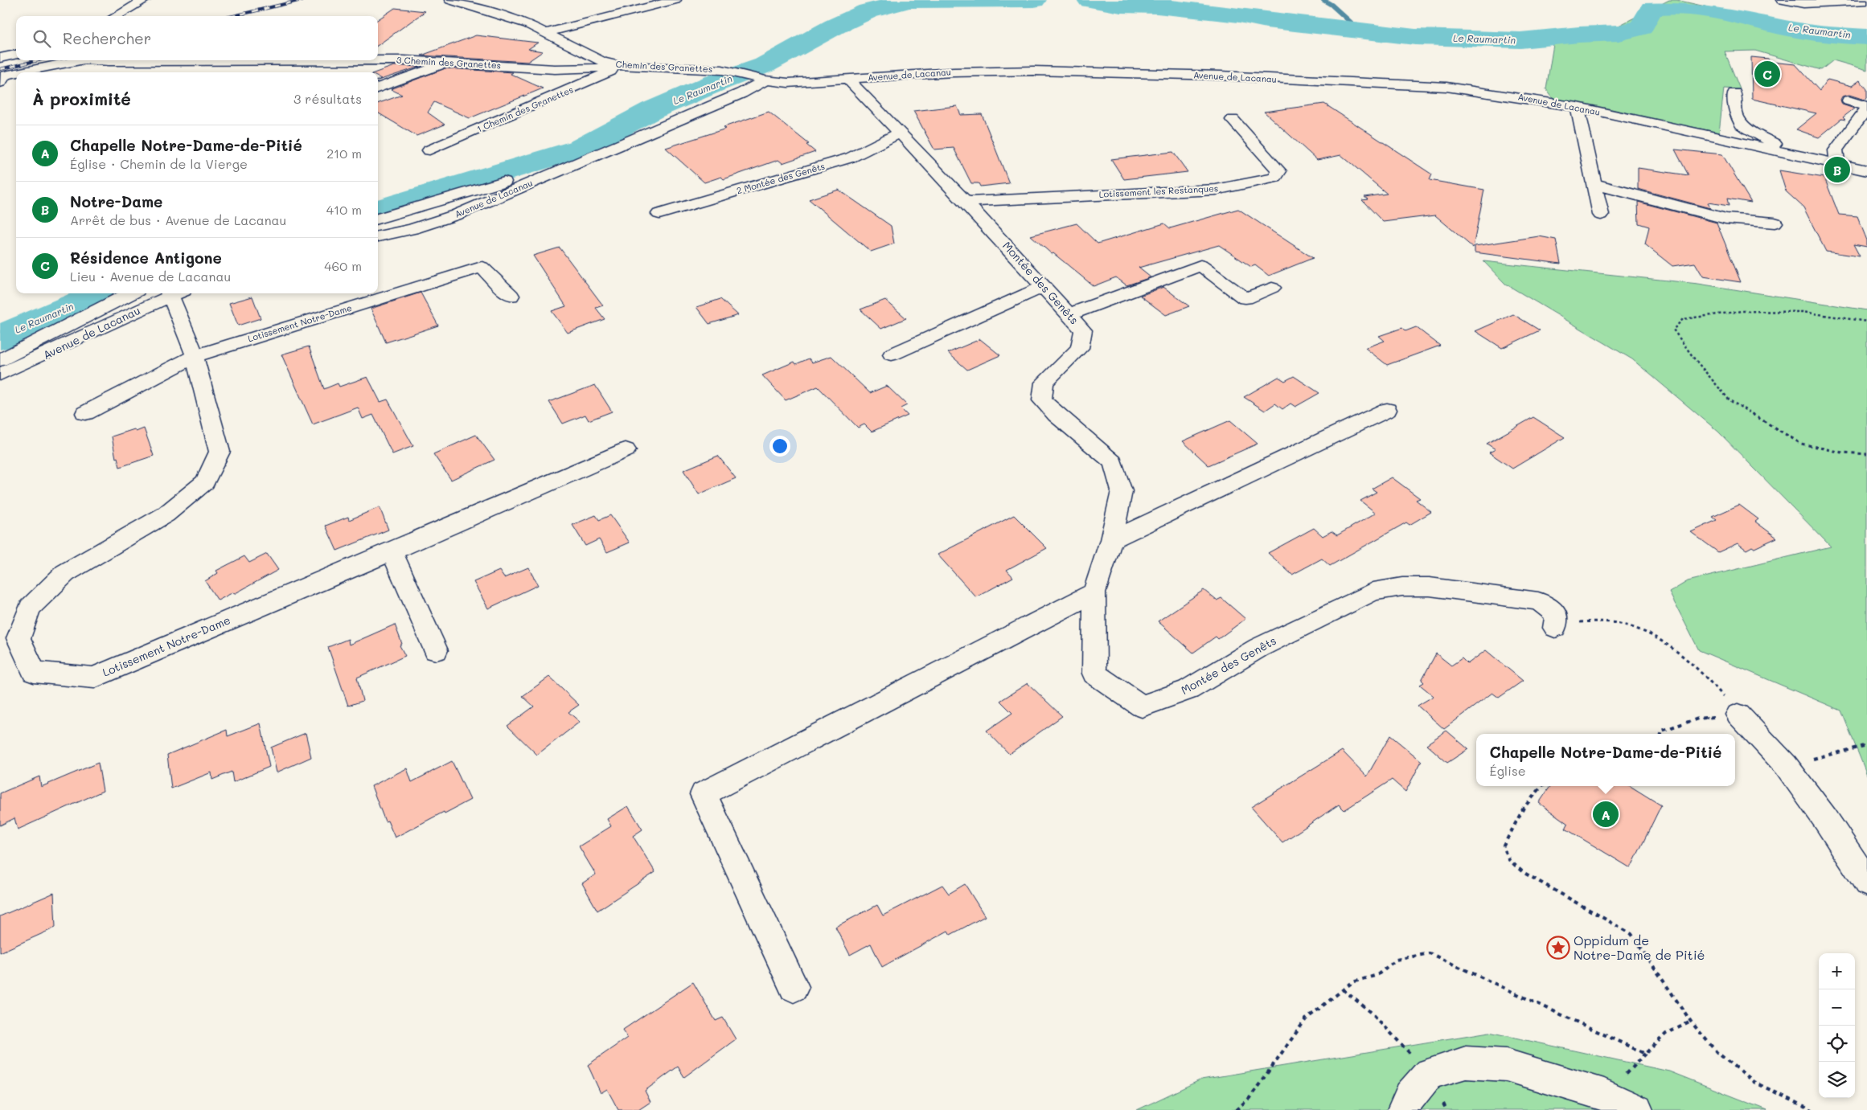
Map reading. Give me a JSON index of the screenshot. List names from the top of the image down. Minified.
{"streets":{"street":["3 Chemin des Granettes","Chemin des Granettes","Avenue de Lacanau","1 Chemin des Granettes","2 Montée des Genêts","Lotissement les Restanques","Montée des Genêts","Lotissement Notre-Dame"]},"crossings":[["3 Chemin des Granettes","Chemin des Granettes"],["3 Chemin des Granettes","1 Chemin des Granettes"],["Chemin des Granettes","Avenue de Lacanau"],["Chemin des Granettes","1 Chemin des Granettes"],["Avenue de Lacanau","Montée des Genêts"],["2 Montée des Genêts","Montée des Genêts"],["Lotissement les Restanques","Montée des Genêts"]],"water":["Le Raumartin"],"places":{"place":["Oppidum de Notre-Dame de Pitié"]},"page":{"search":"Rechercher","pins":["C","B","A"],"heading":["À proximité","3 résultats"],"list":[{"mark":"A","name":"Chapelle Notre-Dame-de-Pitié","note":"Église · Chemin de la Vierge","value":"210 m"},{"mark":"B","name":"Notre-Dame","note":"Arrêt de bus · Avenue de Lacanau","value":"410 m"},{"mark":"C","name":"Résidence Antigone","note":"Lieu · Avenue de Lacanau","value":"460 m"}],"popup":["Chapelle Notre-Dame-de-Pitié","Église"],"map_buttons":["+","−"]}}
